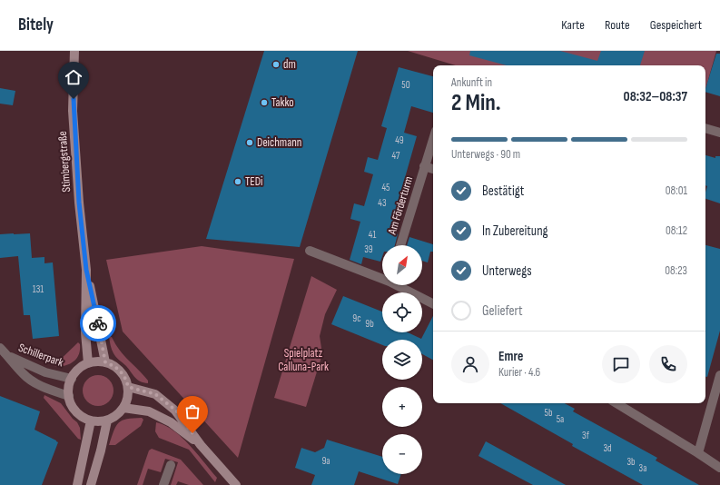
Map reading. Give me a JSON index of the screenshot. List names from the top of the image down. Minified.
{"streets":{"street":["Stimbergstraße","Am Förderturm","Schillerpark"]},"crossings":[["Stimbergstraße","Schillerpark"]],"parks":["Spielplatz Calluna-Park"],"places":["dm","Takko","Deichmann","TEDi"],"house_numbers":["50","49","47","45","43","41","39","131","9c","9b","5b","5a","3f","3d","9a","3b","3a"],"north":"top right","page":{"header":"Bitely","nav":["Karte","Route","Gespeichert"],"heading":["2 Min.","Ankunft in","08:32–08:37"],"panel":["Emre","Kurier · 4.6"],"bar":"Unterwegs · 90 m","list":[["Bestätigt","08:01"],["In Zubereitung","08:12"],["Unterwegs","08:23"],"Geliefert"],"map_buttons":["+","−"]}}
